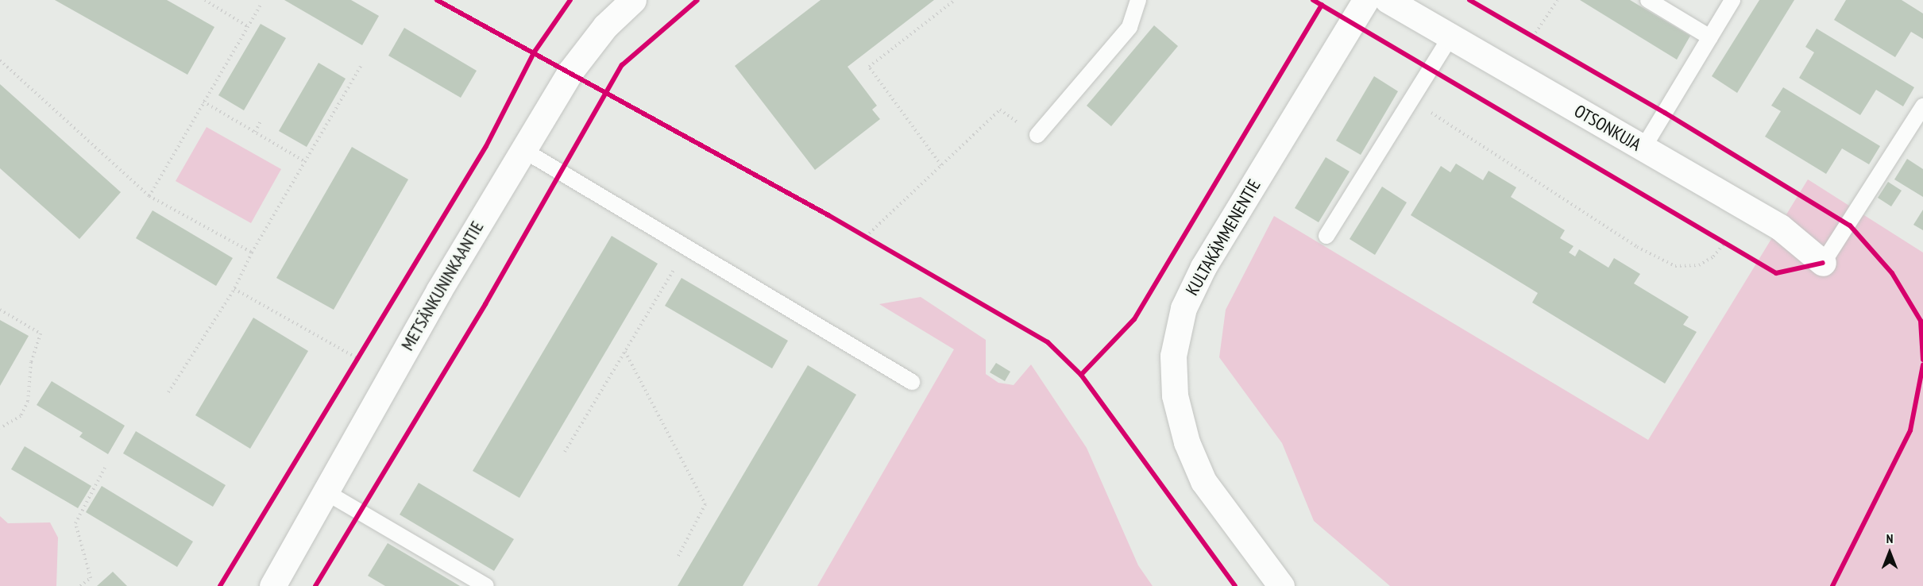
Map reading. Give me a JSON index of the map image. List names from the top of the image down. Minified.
{"streets":{"street":["OTSONKUJA","KULTAKÄMMENENTIE","METSÄNKUNINKAANTIE"]},"north":"top"}
